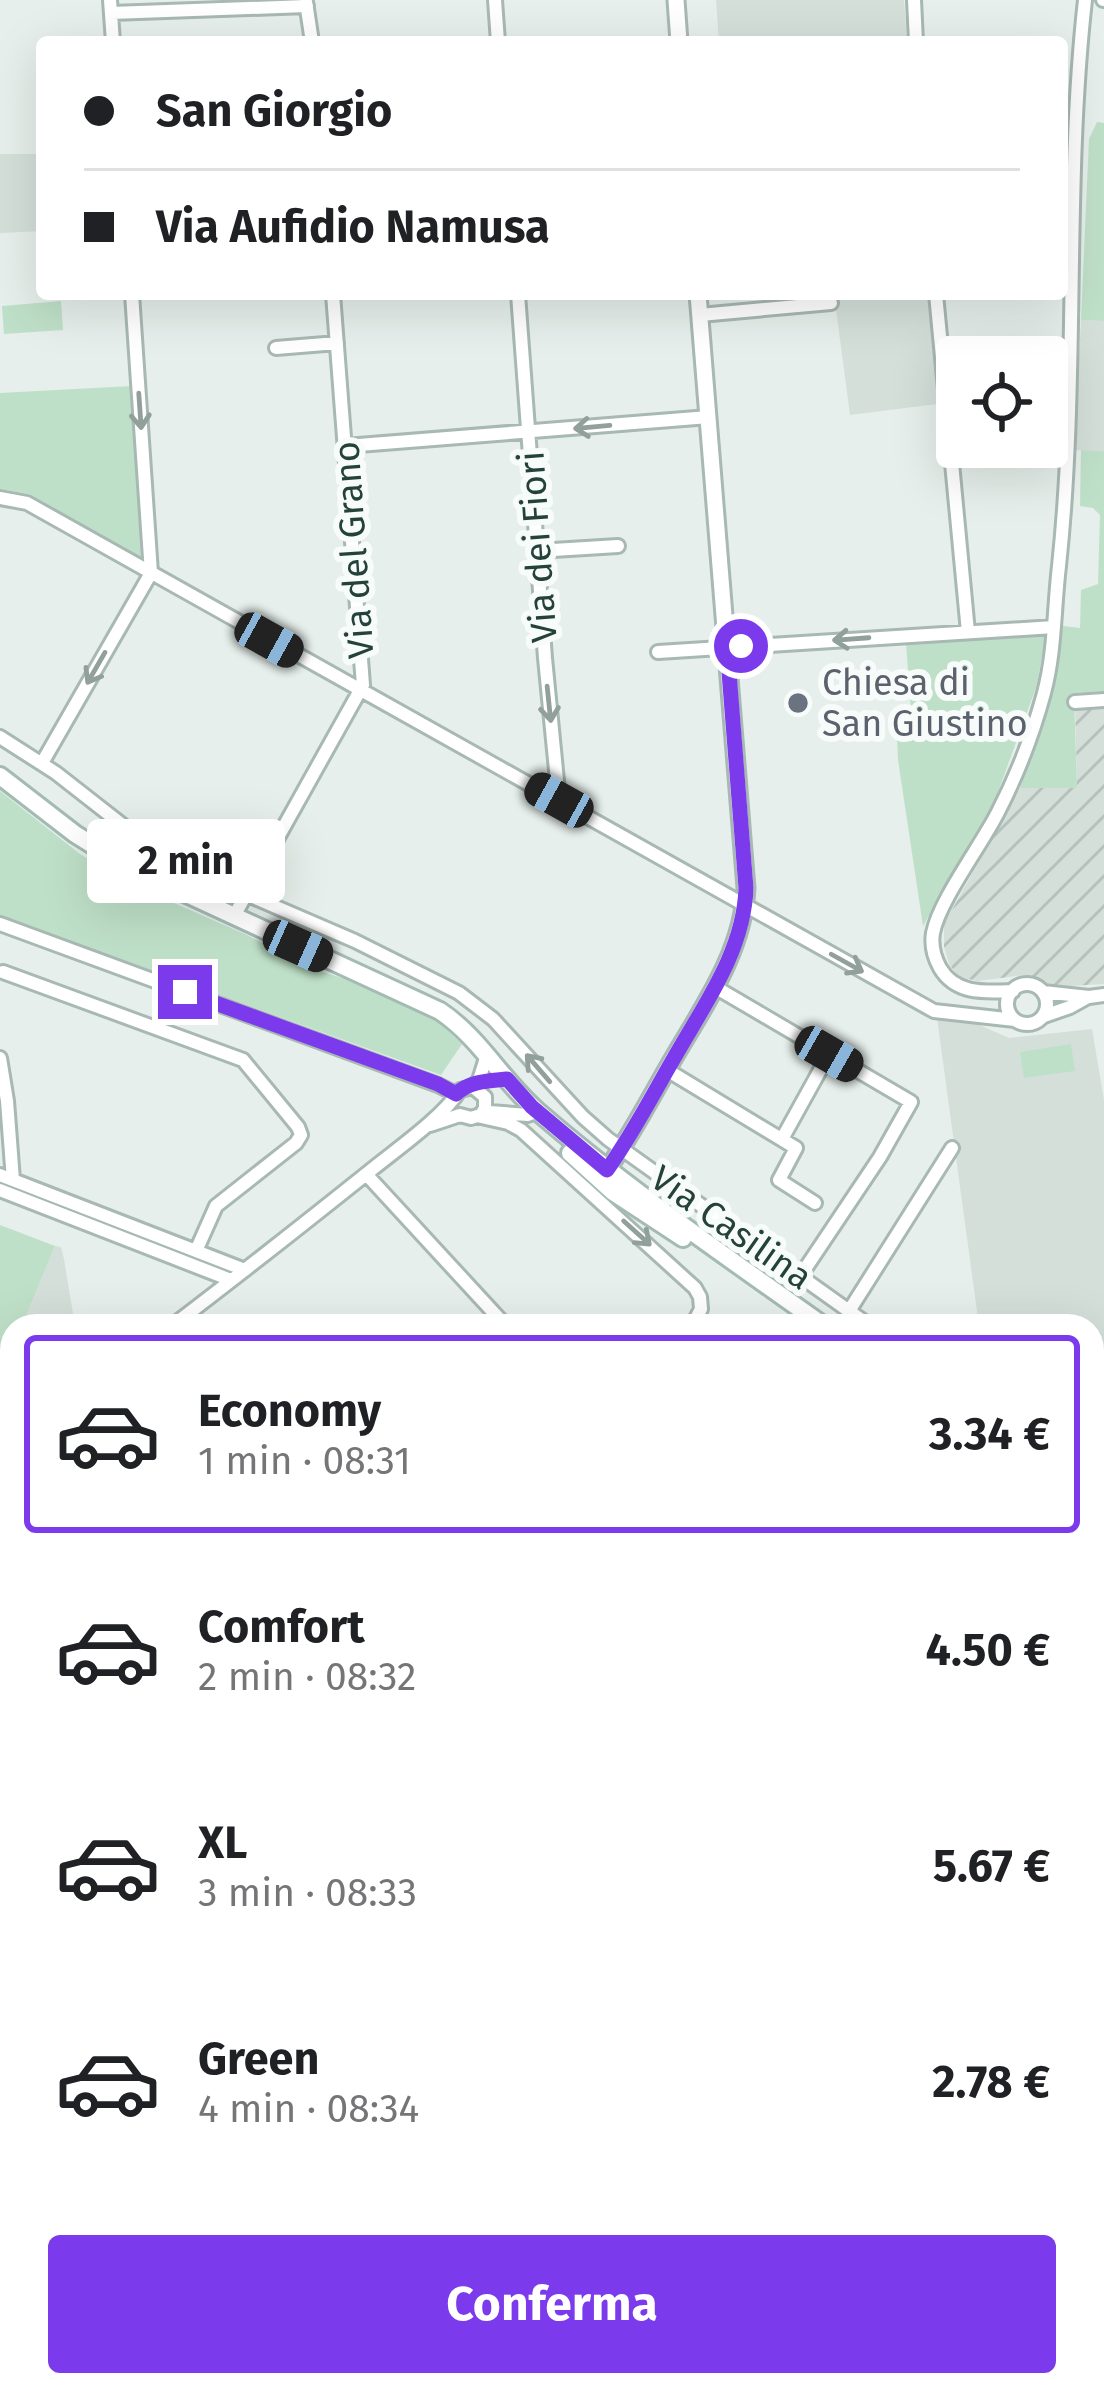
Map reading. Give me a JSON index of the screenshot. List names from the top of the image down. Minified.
{"streets":{"main road":["Via Casilina"],"street":["Via dei Fiori","Via del Grano"]},"crossings":[["Via del Grano","Via Casilina"]],"one_way":["Via dei Fiori"],"places":["Chiesa di San Giustino"],"page":{"banner":["San Giorgio","Via Aufidio Namusa"],"bubble":"2 min","list":[{"name":"Economy","note":"1 min · 08:31","value":"3.34 €"},{"name":"Comfort","note":"2 min · 08:32","value":"4.50 €"},{"name":"XL","note":"3 min · 08:33","value":"5.67 €"},{"name":"Green","note":"4 min · 08:34","value":"2.78 €"}],"buttons":"Conferma"}}
